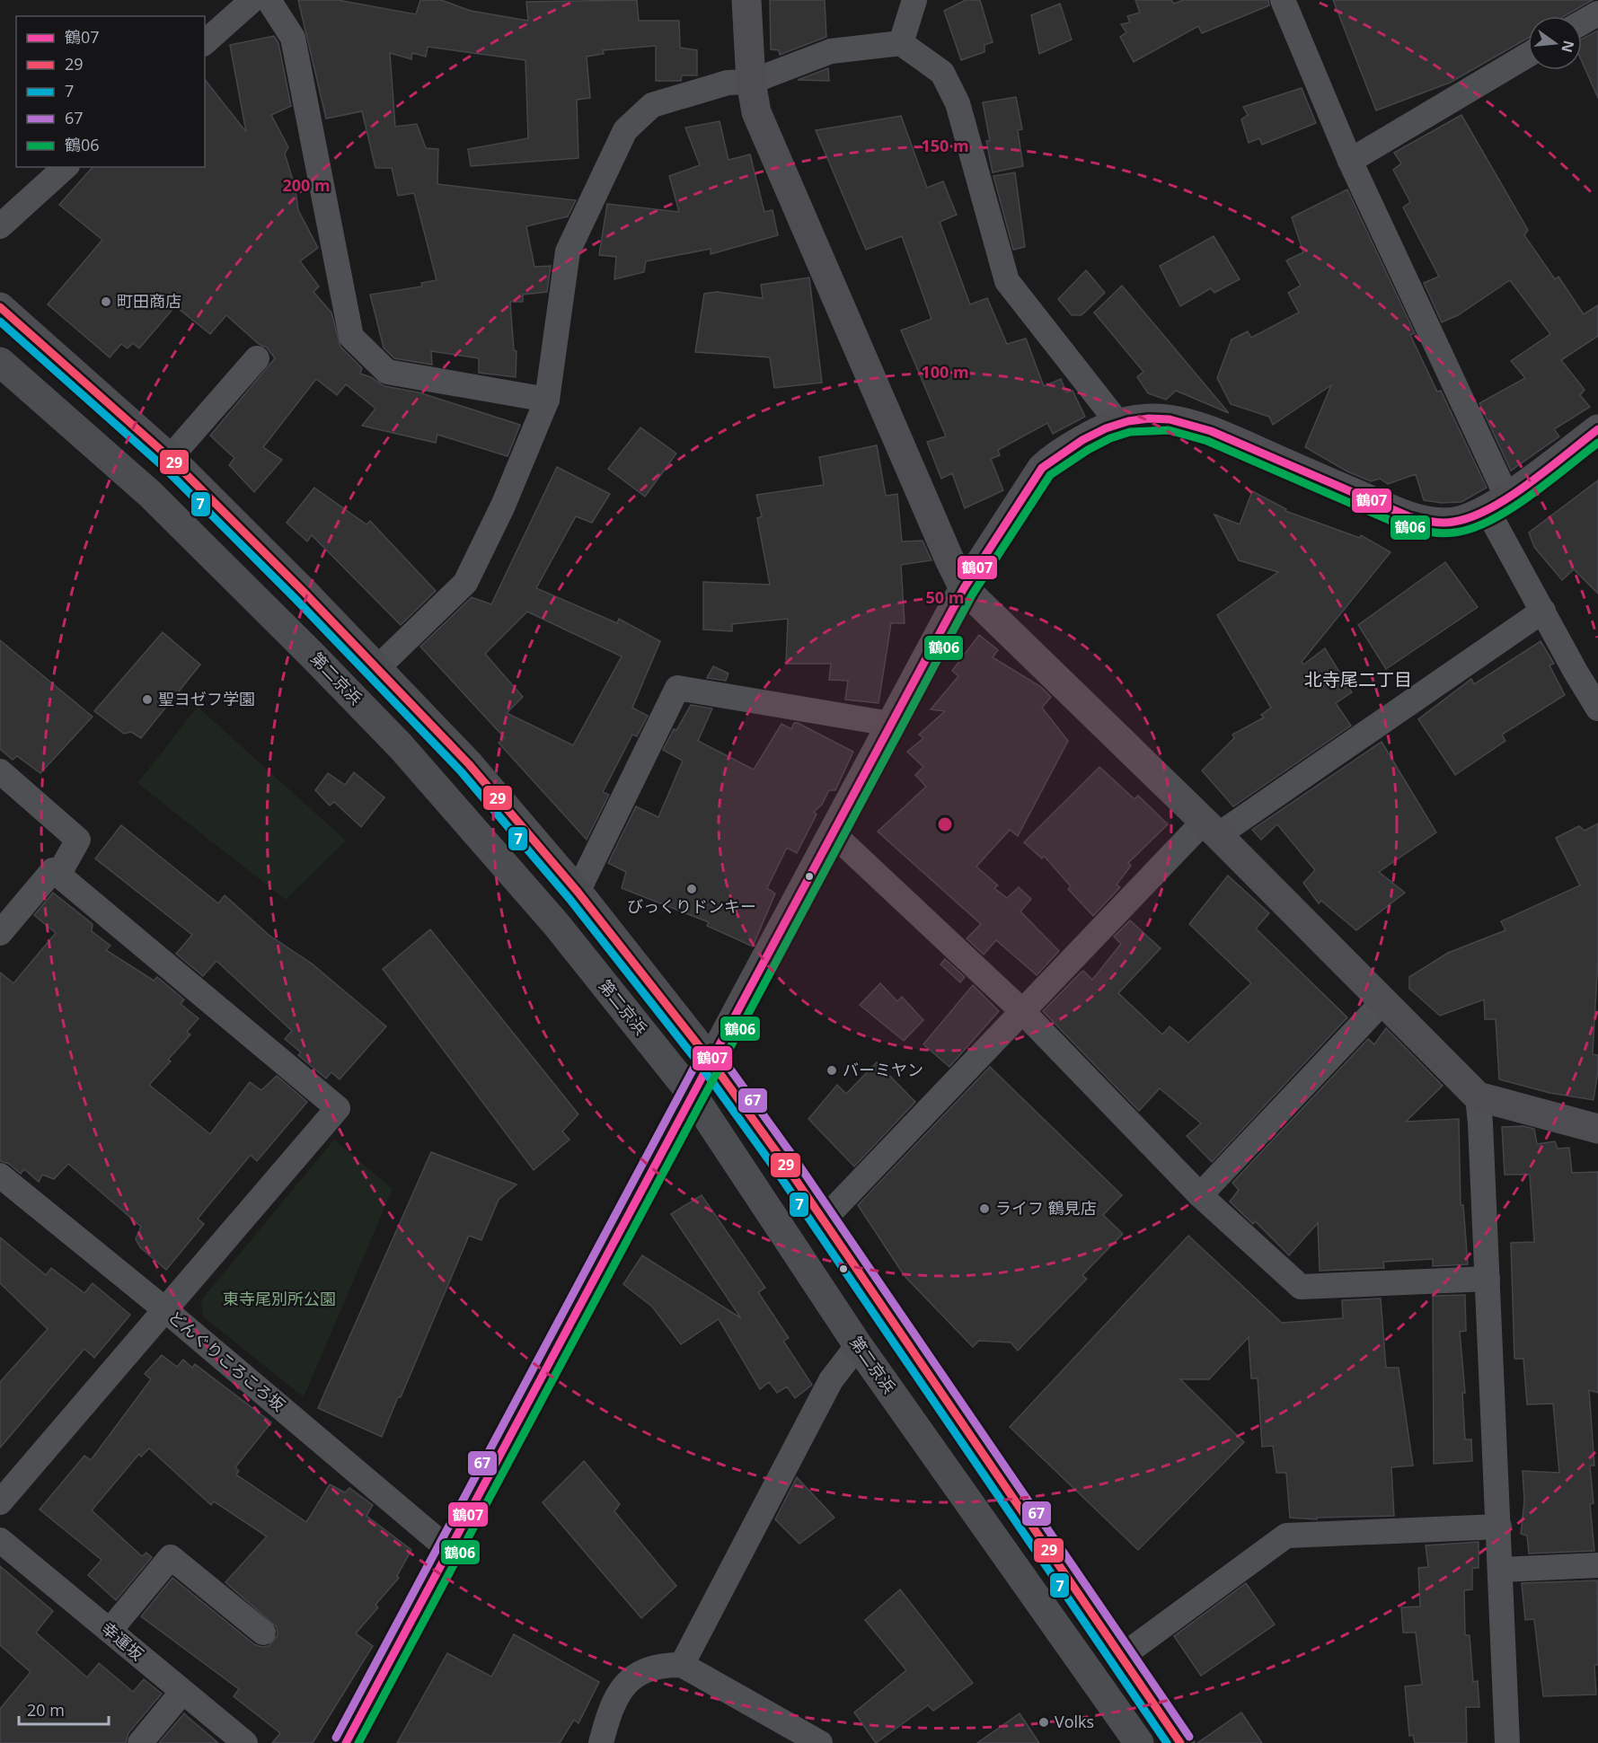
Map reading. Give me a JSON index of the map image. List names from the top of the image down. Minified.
{"streets":{"highway":["第二京浜"],"street":["どんぐりころころ坂","幸運坂"]},"districts":["北寺尾二丁目"],"parks":["東寺尾別所公園"],"places":["町田商店","聖ヨゼフ学園","びっくりドンキー","バーミヤン","ライフ 鶴見店","Volks"],"lines":["transit line 29","transit line 7","transit line 鶴07","transit line 鶴06","transit line 67"],"legend":["鶴07","29","7","67","鶴06"],"scale_bar":"20 m","north":"right","rings":["150 m","200 m","100 m","50 m"]}
